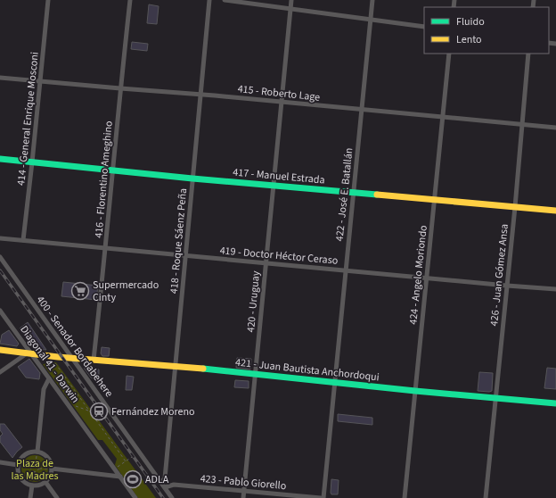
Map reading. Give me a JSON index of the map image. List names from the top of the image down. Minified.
{"streets":{"street":["415 - Roberto Lage","414 - General Enrique Mosconi","417 - Manuel Estrada","416 - Florentino Ameghino","422 - José E. Batallán","418 - Roque Sáenz Peña","419 - Doctor Héctor Ceraso","424 - Angelo Moriondo","426 - Juan Gómez Ansa","420 - Uruguay","400 - Senador Bordabehere","Diagonal 41 - Darwin","421 - Juan Bautista Anchordoqui","423 - Pablo Giorello"]},"crossings":[["415 - Roberto Lage","414 - General Enrique Mosconi"],["415 - Roberto Lage","416 - Florentino Ameghino"],["415 - Roberto Lage","422 - José E. Batallán"],["415 - Roberto Lage","418 - Roque Sáenz Peña"],["415 - Roberto Lage","424 - Angelo Moriondo"],["415 - Roberto Lage","426 - Juan Gómez Ansa"],["415 - Roberto Lage","420 - Uruguay"],["414 - General Enrique Mosconi","417 - Manuel Estrada"],["414 - General Enrique Mosconi","419 - Doctor Héctor Ceraso"],["417 - Manuel Estrada","416 - Florentino Ameghino"],["417 - Manuel Estrada","422 - José E. Batallán"],["417 - Manuel Estrada","418 - Roque Sáenz Peña"],["417 - Manuel Estrada","424 - Angelo Moriondo"],["417 - Manuel Estrada","426 - Juan Gómez Ansa"],["417 - Manuel Estrada","420 - Uruguay"],["416 - Florentino Ameghino","419 - Doctor Héctor Ceraso"],["416 - Florentino Ameghino","421 - Juan Bautista Anchordoqui"],["422 - José E. Batallán","419 - Doctor Héctor Ceraso"],["422 - José E. Batallán","421 - Juan Bautista Anchordoqui"],["422 - José E. Batallán","423 - Pablo Giorello"],["418 - Roque Sáenz Peña","419 - Doctor Héctor Ceraso"],["418 - Roque Sáenz Peña","400 - Senador Bordabehere"],["418 - Roque Sáenz Peña","421 - Juan Bautista Anchordoqui"],["419 - Doctor Héctor Ceraso","424 - Angelo Moriondo"],["419 - Doctor Héctor Ceraso","426 - Juan Gómez Ansa"],["419 - Doctor Héctor Ceraso","420 - Uruguay"],["424 - Angelo Moriondo","421 - Juan Bautista Anchordoqui"],["426 - Juan Gómez Ansa","421 - Juan Bautista Anchordoqui"],["420 - Uruguay","421 - Juan Bautista Anchordoqui"],["420 - Uruguay","423 - Pablo Giorello"],["400 - Senador Bordabehere","421 - Juan Bautista Anchordoqui"],["400 - Senador Bordabehere","423 - Pablo Giorello"],["Diagonal 41 - Darwin","421 - Juan Bautista Anchordoqui"]],"parks":["Plaza de las Madres"],"places":{"supermarket":["Supermercado Cinty"],"station":["Fernández Moreno"],"sports":["ADLA"]},"legend":["Fluido","Lento"]}
